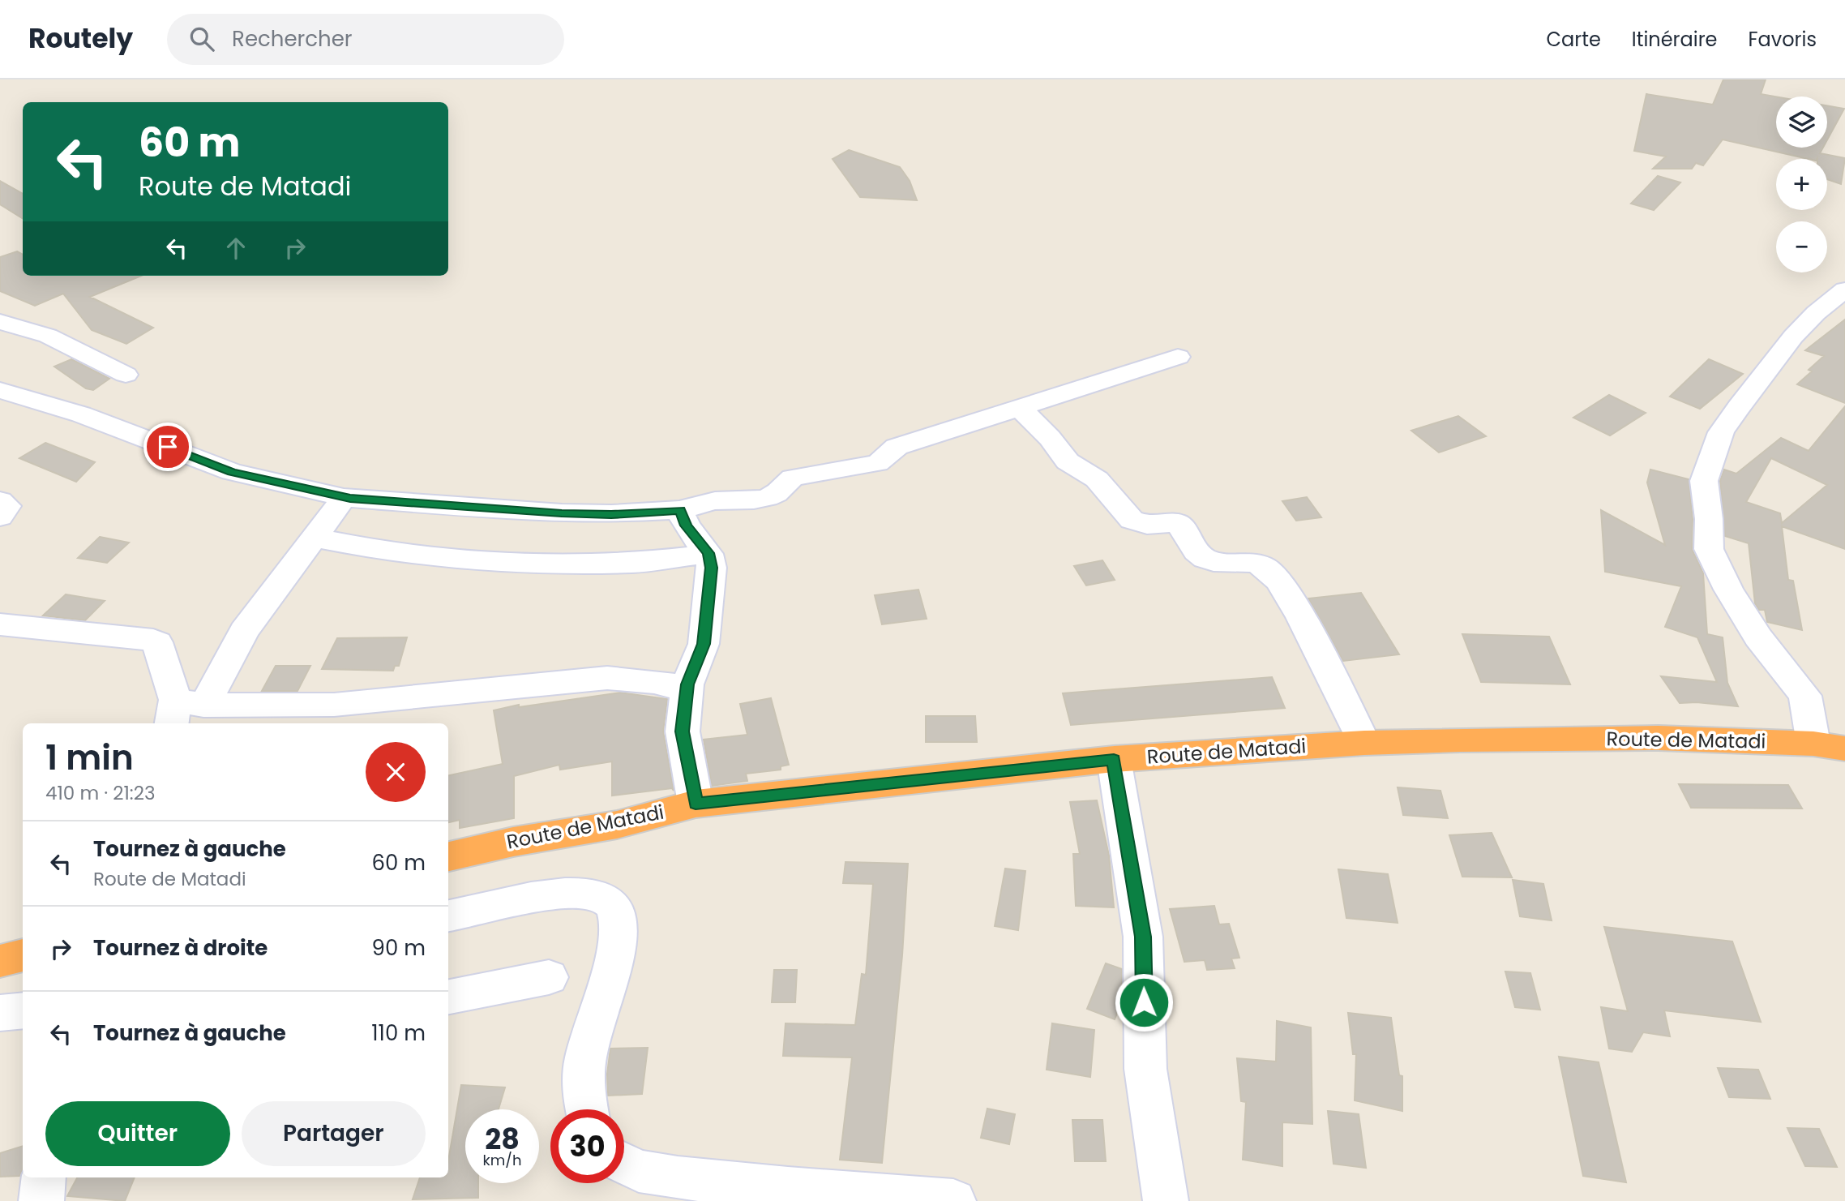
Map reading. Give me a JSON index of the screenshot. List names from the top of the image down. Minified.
{"streets":{"highway":["Route de Matadi"]},"page":{"header":"Routely","search":"Rechercher","nav":["Carte","Itinéraire","Favoris"],"map_buttons":["+","−"],"turn":["60 m","Route de Matadi"],"heading":["1 min","410 m · 21:23"],"list":[{"name":"Tournez à gauche","note":"Route de Matadi","value":"60 m"},{"name":"Tournez à droite","value":"90 m"},{"name":"Tournez à gauche","value":"110 m"}],"buttons":["Quitter","Partager"],"speed":"28 km/h","limit":"30"}}
